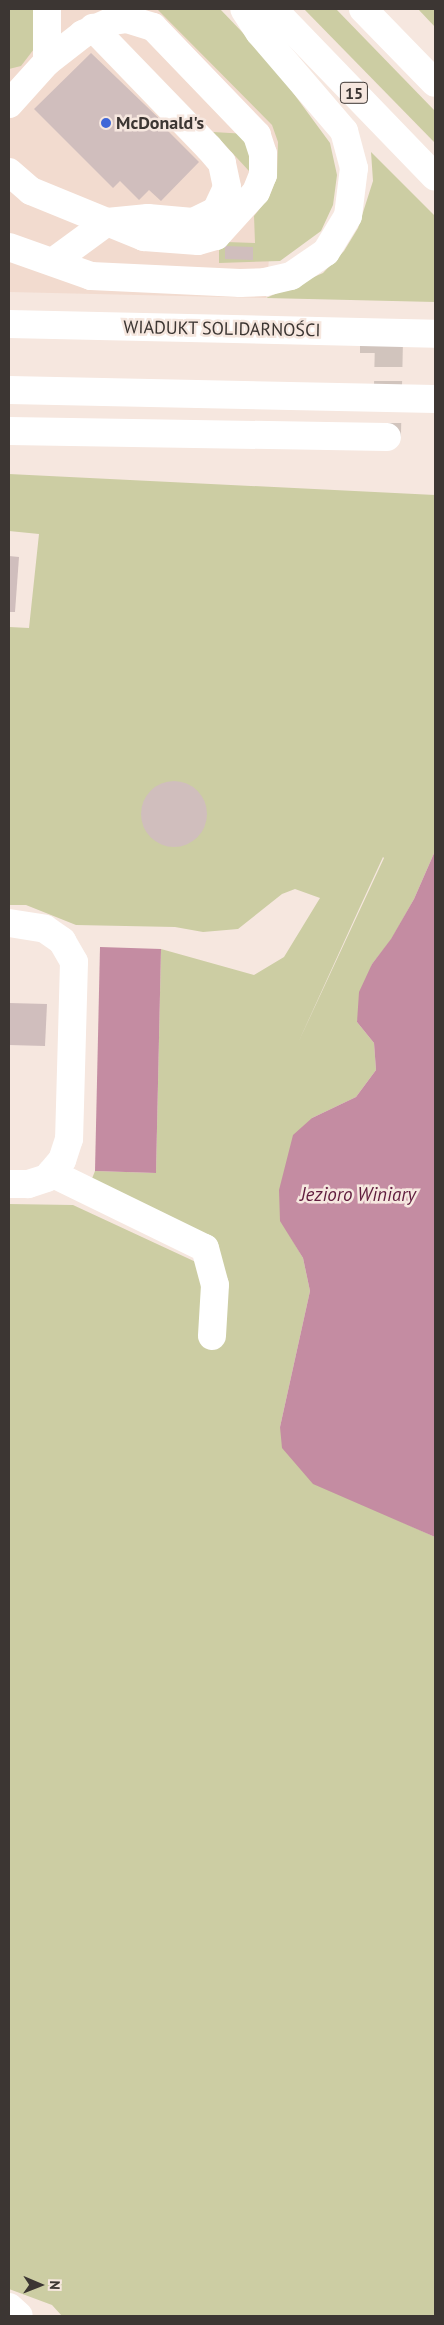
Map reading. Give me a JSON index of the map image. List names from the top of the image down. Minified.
{"streets":{"street":["15","WIADUKT SOLIDARNOŚCI"]},"water":["Jezioro Winiary"],"places":["McDonald's"],"north":"right"}
